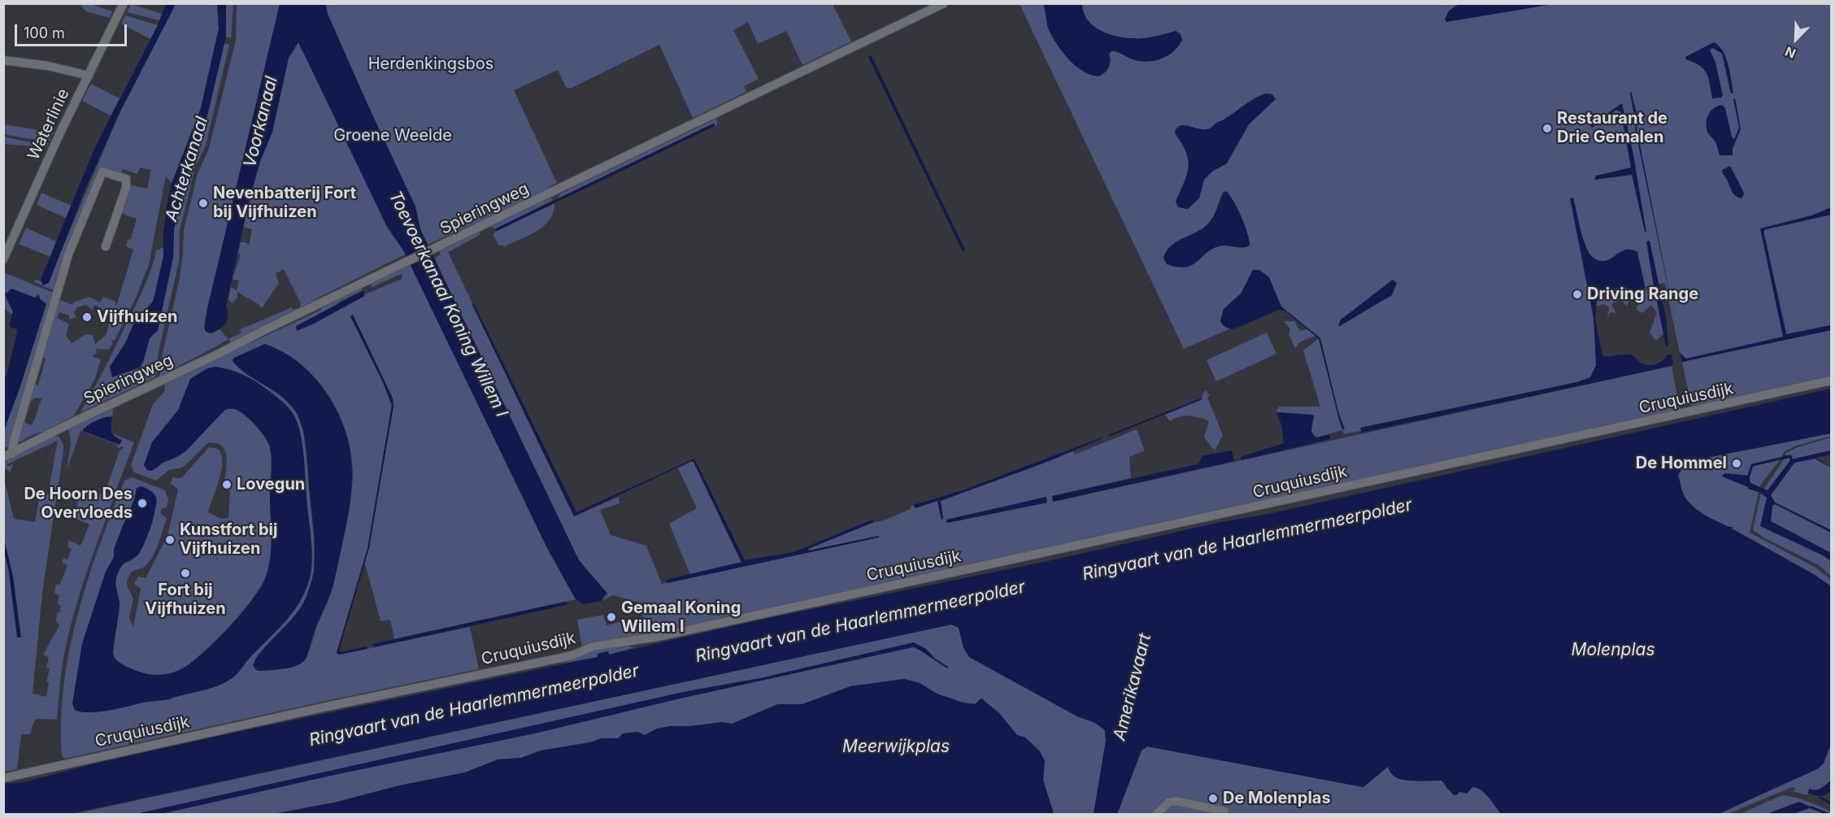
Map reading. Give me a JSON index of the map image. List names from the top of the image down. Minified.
{"streets":{"street":["Waterlinie","Spieringweg","Cruquiusdijk"]},"water":["Voorkanaal","Achterkanaal","Toevoerkanaal Koning Willem I","Ringvaart van de Haarlemmermeerpolder","Molenplas","Amerikavaart","Meerwijkplas"],"parks":["Herdenkingsbos","Groene Weelde"],"places":["Restaurant de Drie Gemalen","Nevenbatterij Fort bij Vijfhuizen","Driving Range","Vijfhuizen","De Hommel","Lovegun","De Hoorn Des Overvloeds","Kunstfort bij Vijfhuizen","Fort bij Vijfhuizen","Gemaal Koning Willem I","De Molenplas"],"scale_bar":"100 m","north":"bottom left"}
